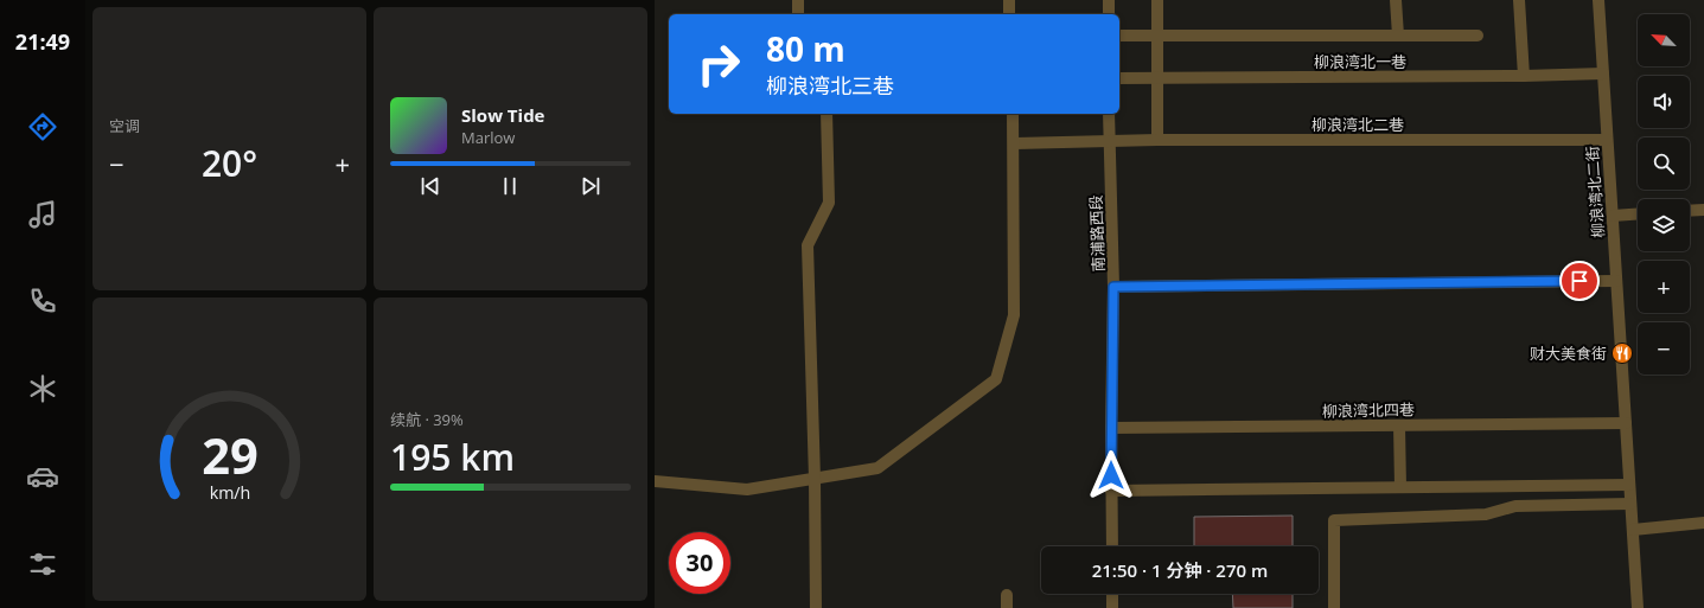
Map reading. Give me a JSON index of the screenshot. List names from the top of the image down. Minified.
{"streets":{"street":["柳浪湾北一巷","柳浪湾北二巷","柳浪湾北二街","南浦路西段","柳浪湾北四巷"]},"crossings":[["柳浪湾北一巷","柳浪湾北二街"],["柳浪湾北二巷","柳浪湾北二街"],["柳浪湾北二巷","南浦路西段"],["柳浪湾北二街","柳浪湾北四巷"],["南浦路西段","柳浪湾北四巷"]],"places":{"restaurant":["财大美食街"]},"north":"top left","page":{"tabs":"21:49","tile":["空调",["续航 · 39%","195 km"]],"map_buttons":["+","−"],"turn":["80 m","柳浪湾北三巷"],"song":["Slow Tide","Marlow"],"heat":["−","20°","+"],"limit":"30","trip":"21:50 · 1 分钟 · 270 m","gauge":["29","km/h"]}}
